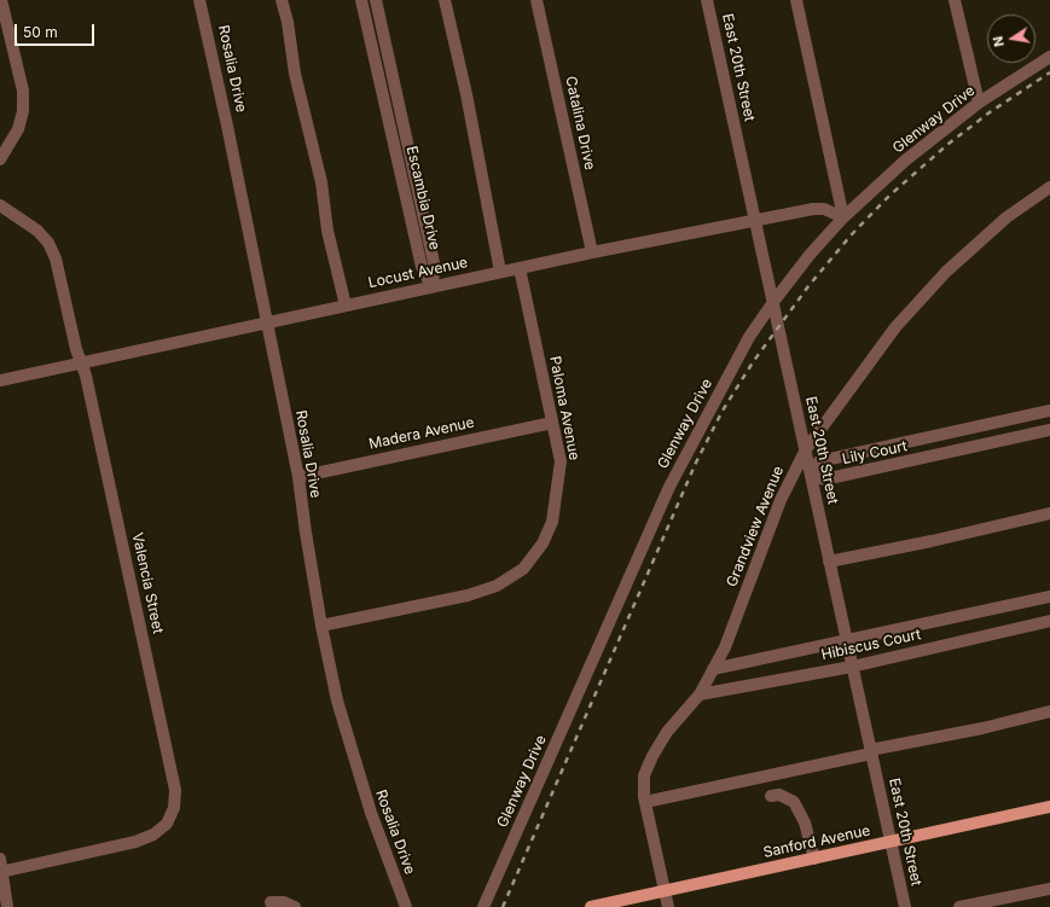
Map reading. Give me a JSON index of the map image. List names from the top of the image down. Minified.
{"streets":{"main road":["Sanford Avenue"],"street":["East 20th Street","Rosalia Drive","Glenway Drive","Catalina Drive","Escambia Drive","Locust Avenue","Paloma Avenue","Madera Avenue","Lily Court","Grandview Avenue","Valencia Street","Hibiscus Court"]},"crossings":[["East 20th Street","Glenway Drive"],["East 20th Street","Locust Avenue"],["East 20th Street","Lily Court"],["East 20th Street","Grandview Avenue"],["East 20th Street","Hibiscus Court"],["East 20th Street","Sanford Avenue"],["Rosalia Drive","Locust Avenue"],["Rosalia Drive","Paloma Avenue"],["Rosalia Drive","Madera Avenue"],["Glenway Drive","Locust Avenue"],["Catalina Drive","Locust Avenue"],["Escambia Drive","Locust Avenue"],["Locust Avenue","Paloma Avenue"],["Locust Avenue","Valencia Street"],["Paloma Avenue","Madera Avenue"],["Grandview Avenue","Hibiscus Court"],["Grandview Avenue","Sanford Avenue"]],"scale_bar":"50 m","north":"left"}
